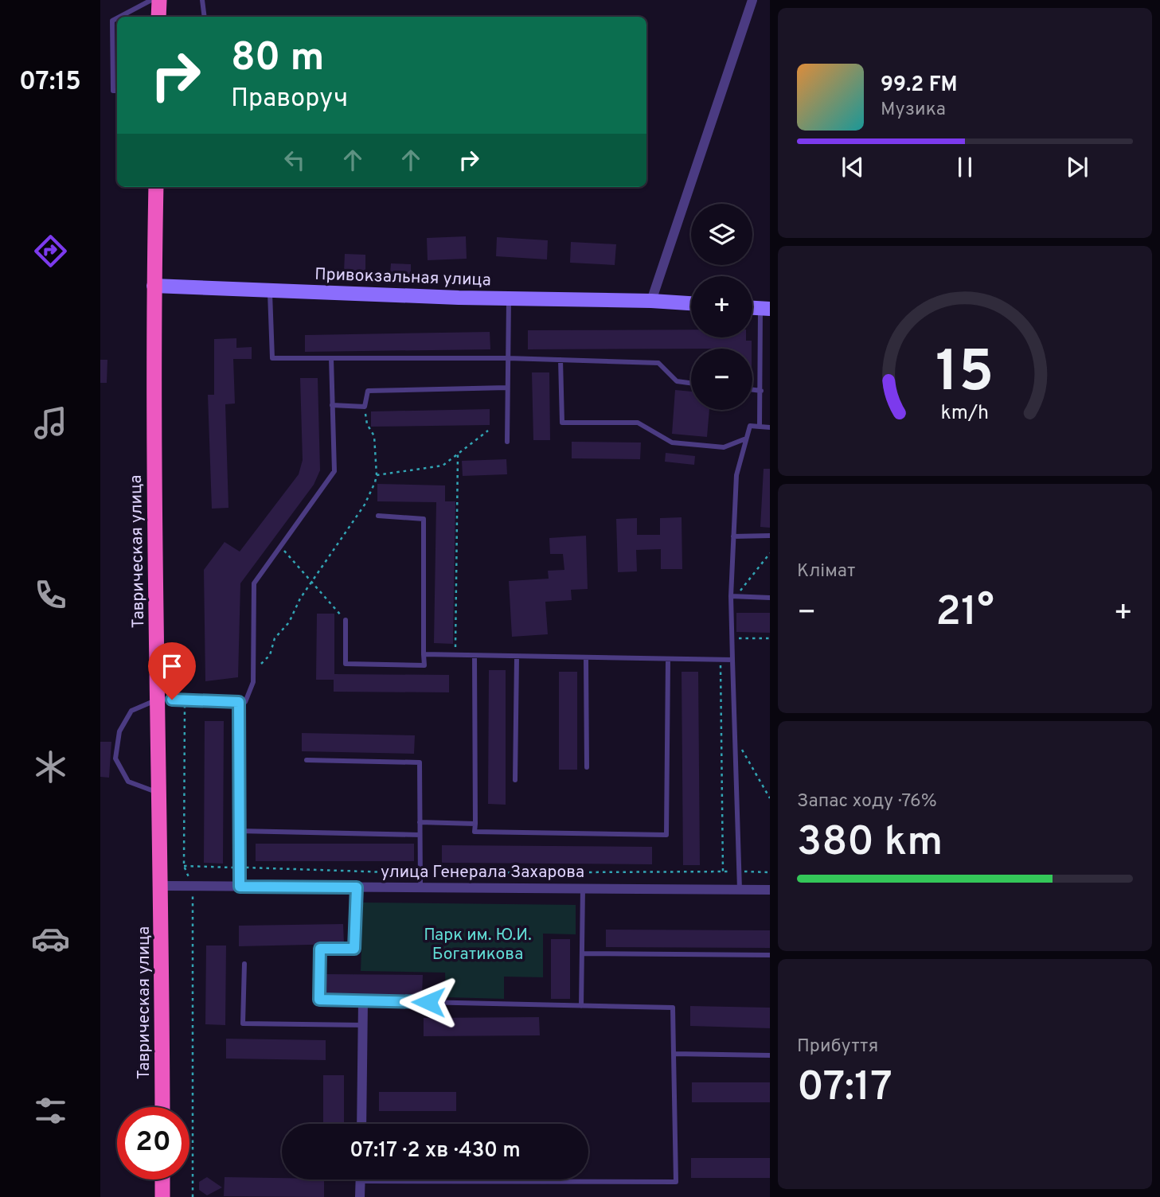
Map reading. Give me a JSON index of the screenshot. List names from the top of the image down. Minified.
{"streets":{"highway":["Таврическая улица"],"main road":["Привокзальная улица"],"street":["улица Генерала Захарова"]},"crossings":[["Привокзальная улица","Таврическая улица"],["Таврическая улица","улица Генерала Захарова"]],"parks":["Парк им. Ю.И. Богатикова"],"page":{"tabs":"07:15","turn":["80 m","Праворуч"],"song":["99.2 FM","Музика"],"map_buttons":["+","−"],"tile":["Клімат",["Запас ходу · 76%","380 km"],["Прибуття","07:17"]],"heat":["−","21°","+"],"limit":"20","trip":"07:17 · 2 хв · 430 m","gauge":["15","km/h"]}}
